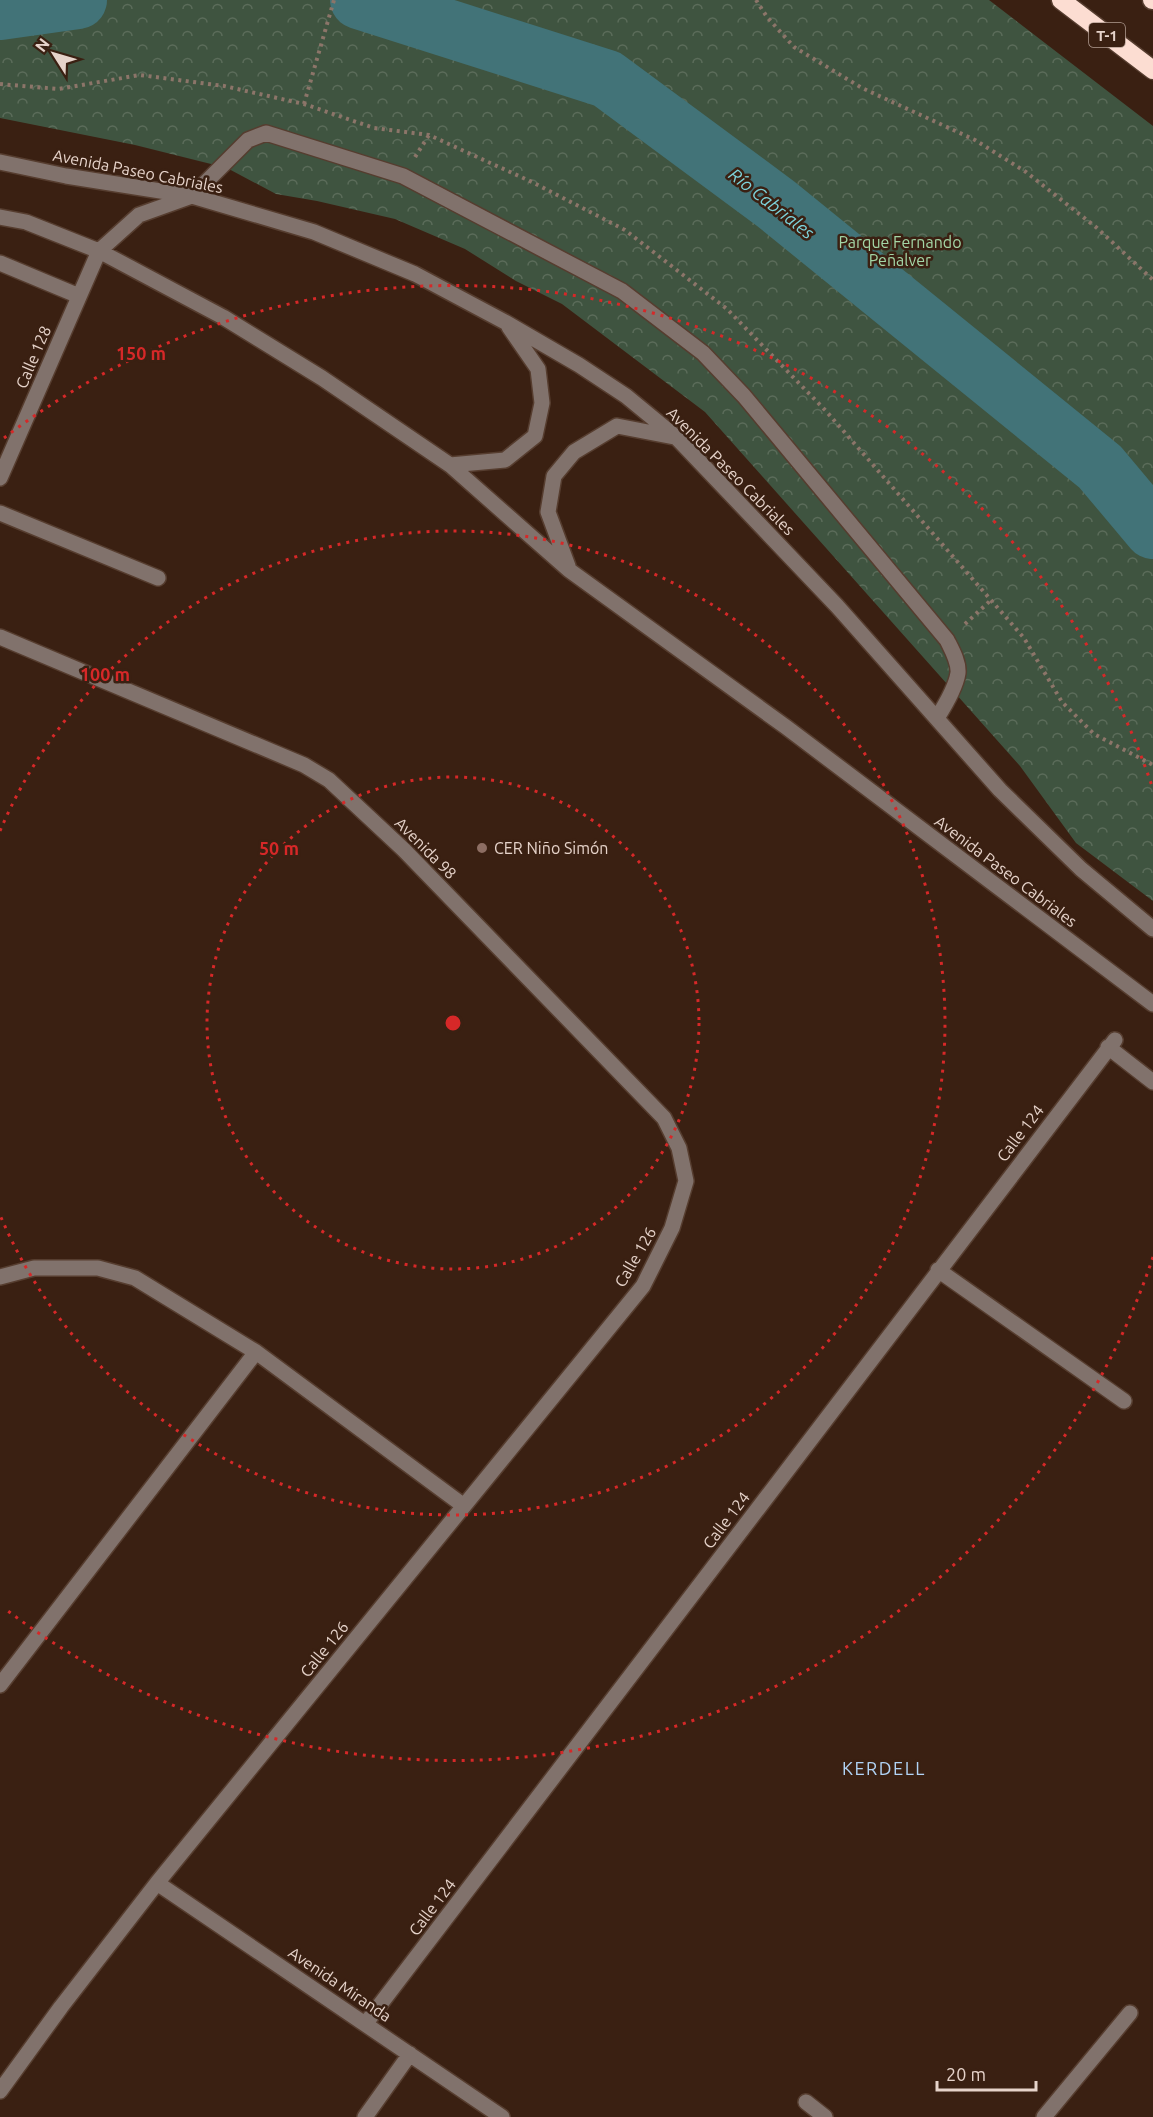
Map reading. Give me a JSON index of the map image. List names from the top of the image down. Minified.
{"streets":{"highway":["T-1"],"street":["Avenida Paseo Cabriales","Calle 128","Avenida 98","Calle 124","Calle 126","Avenida Miranda"]},"crossings":[["Avenida Paseo Cabriales","Calle 128"],["Avenida 98","Calle 126"],["Calle 124","Avenida Miranda"],["Calle 126","Avenida Miranda"]],"districts":["KERDELL"],"water":["Río Cabriales"],"parks":["Parque Fernando Peñalver"],"places":["CER Niño Simón"],"scale_bar":"20 m","north":"top left","rings":["150 m","100 m","50 m"]}
